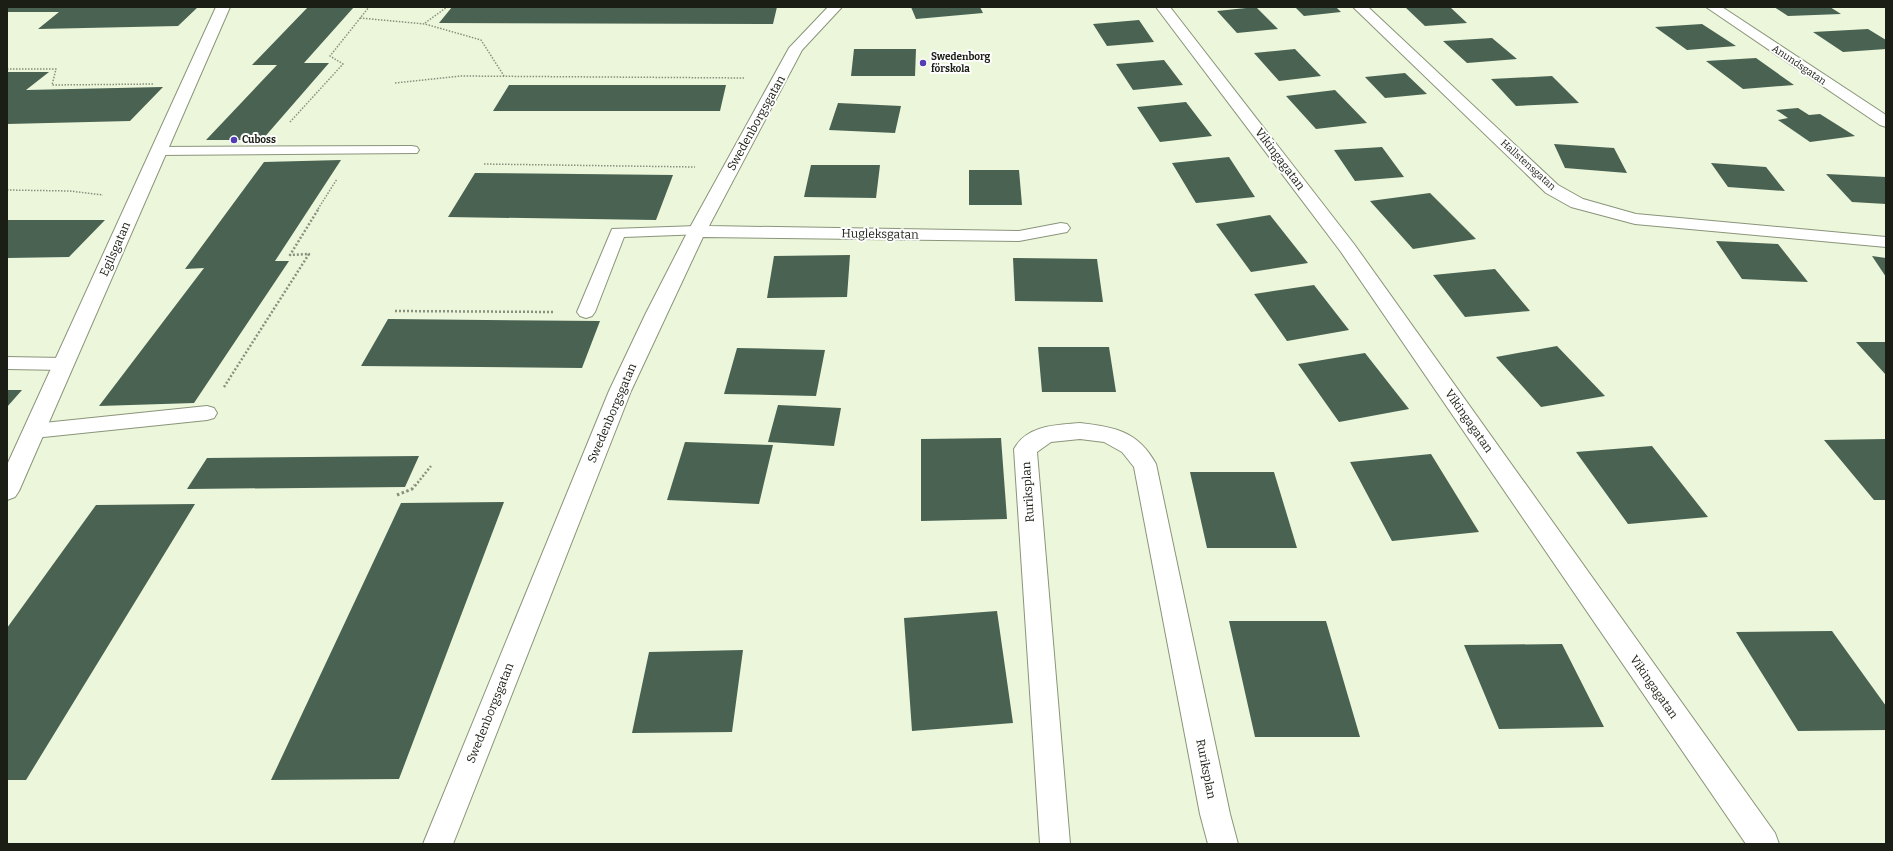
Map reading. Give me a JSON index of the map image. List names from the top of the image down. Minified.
{"streets":{"street":["Anundsgatan","Swedenborgsgatan","Vikingagatan","Hallstensgatan","Hugleksgatan","Egilsgatan","Ruriksplan"]},"crossings":[["Swedenborgsgatan","Hugleksgatan"]],"places":["Swedenborg förskola","Cuboss"]}
